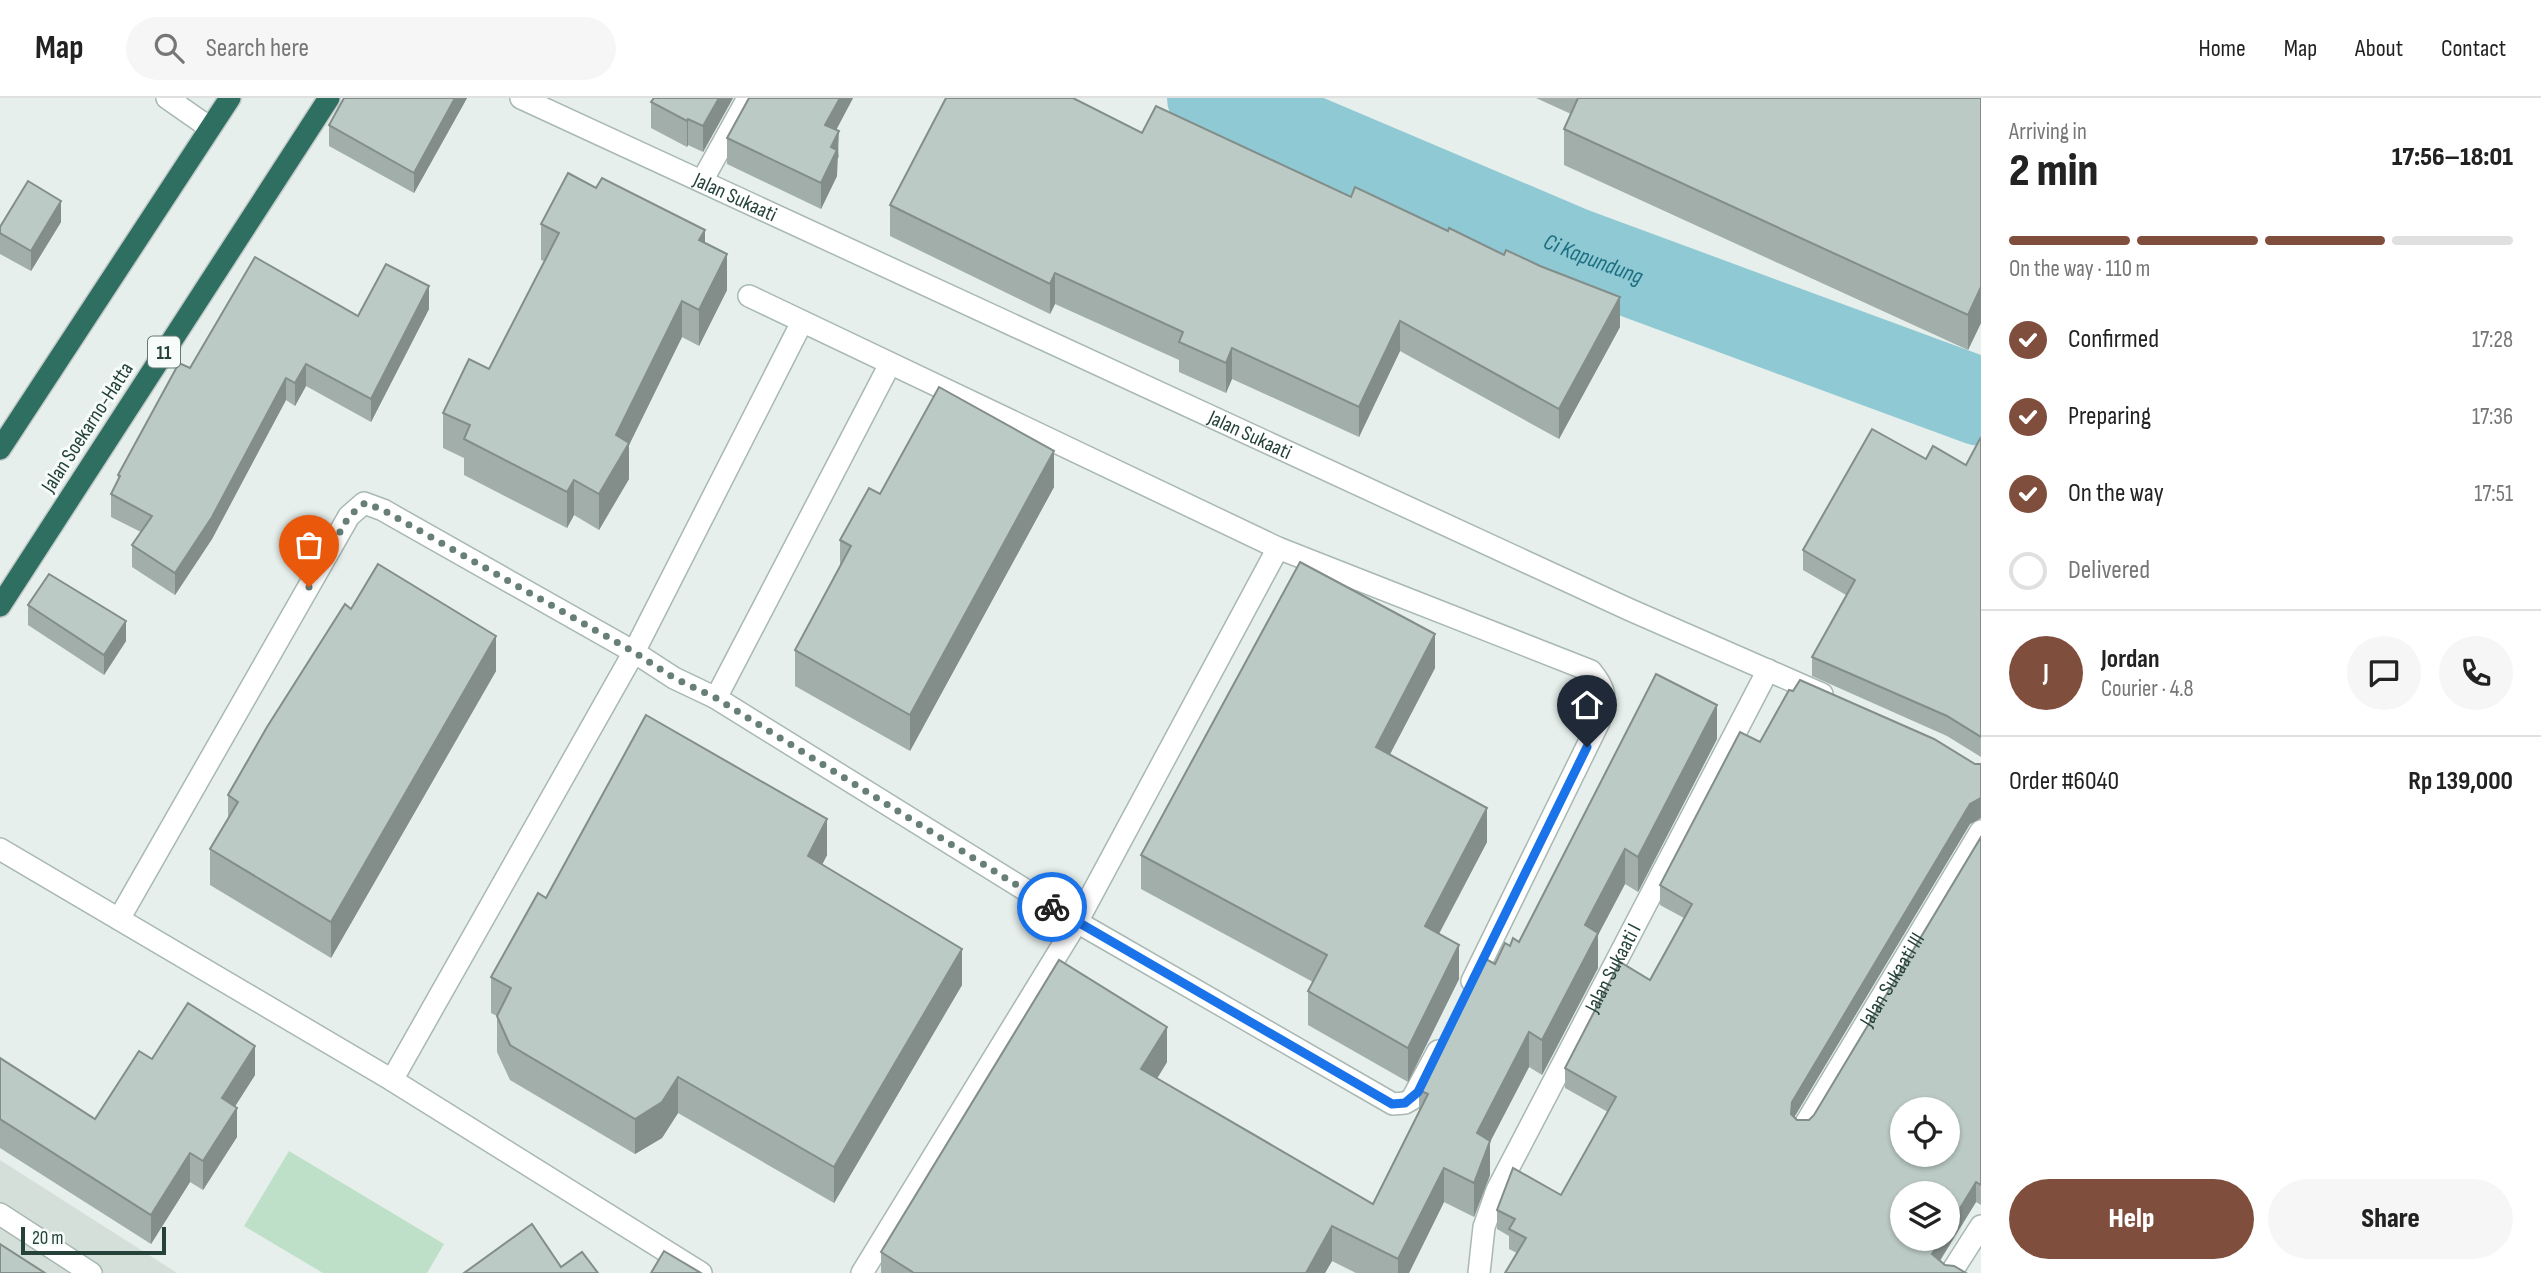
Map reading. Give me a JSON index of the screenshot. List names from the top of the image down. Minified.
{"streets":{"highway":["11","Jalan Soekarno-Hatta"],"street":["Jalan Sukaati","Jalan Sukaati I","Jalan Sukaati III"]},"crossings":[["Jalan Sukaati","Jalan Sukaati I"]],"water":["Ci Kapundung"],"scale_bar":"20 m","page":{"header":"Map","search":"Search here","nav":["Home","Map","About","Contact"],"heading":["2 min","Arriving in","17:56–18:01"],"panel":["Jordan","Courier · 4.8","Order #6040","Rp 139,000"],"bar":"On the way · 110 m","list":[["Confirmed","17:28"],["Preparing","17:36"],["On the way","17:51"],"Delivered"],"round":"J","buttons":["Help","Share"],"scale":"20 m"}}
